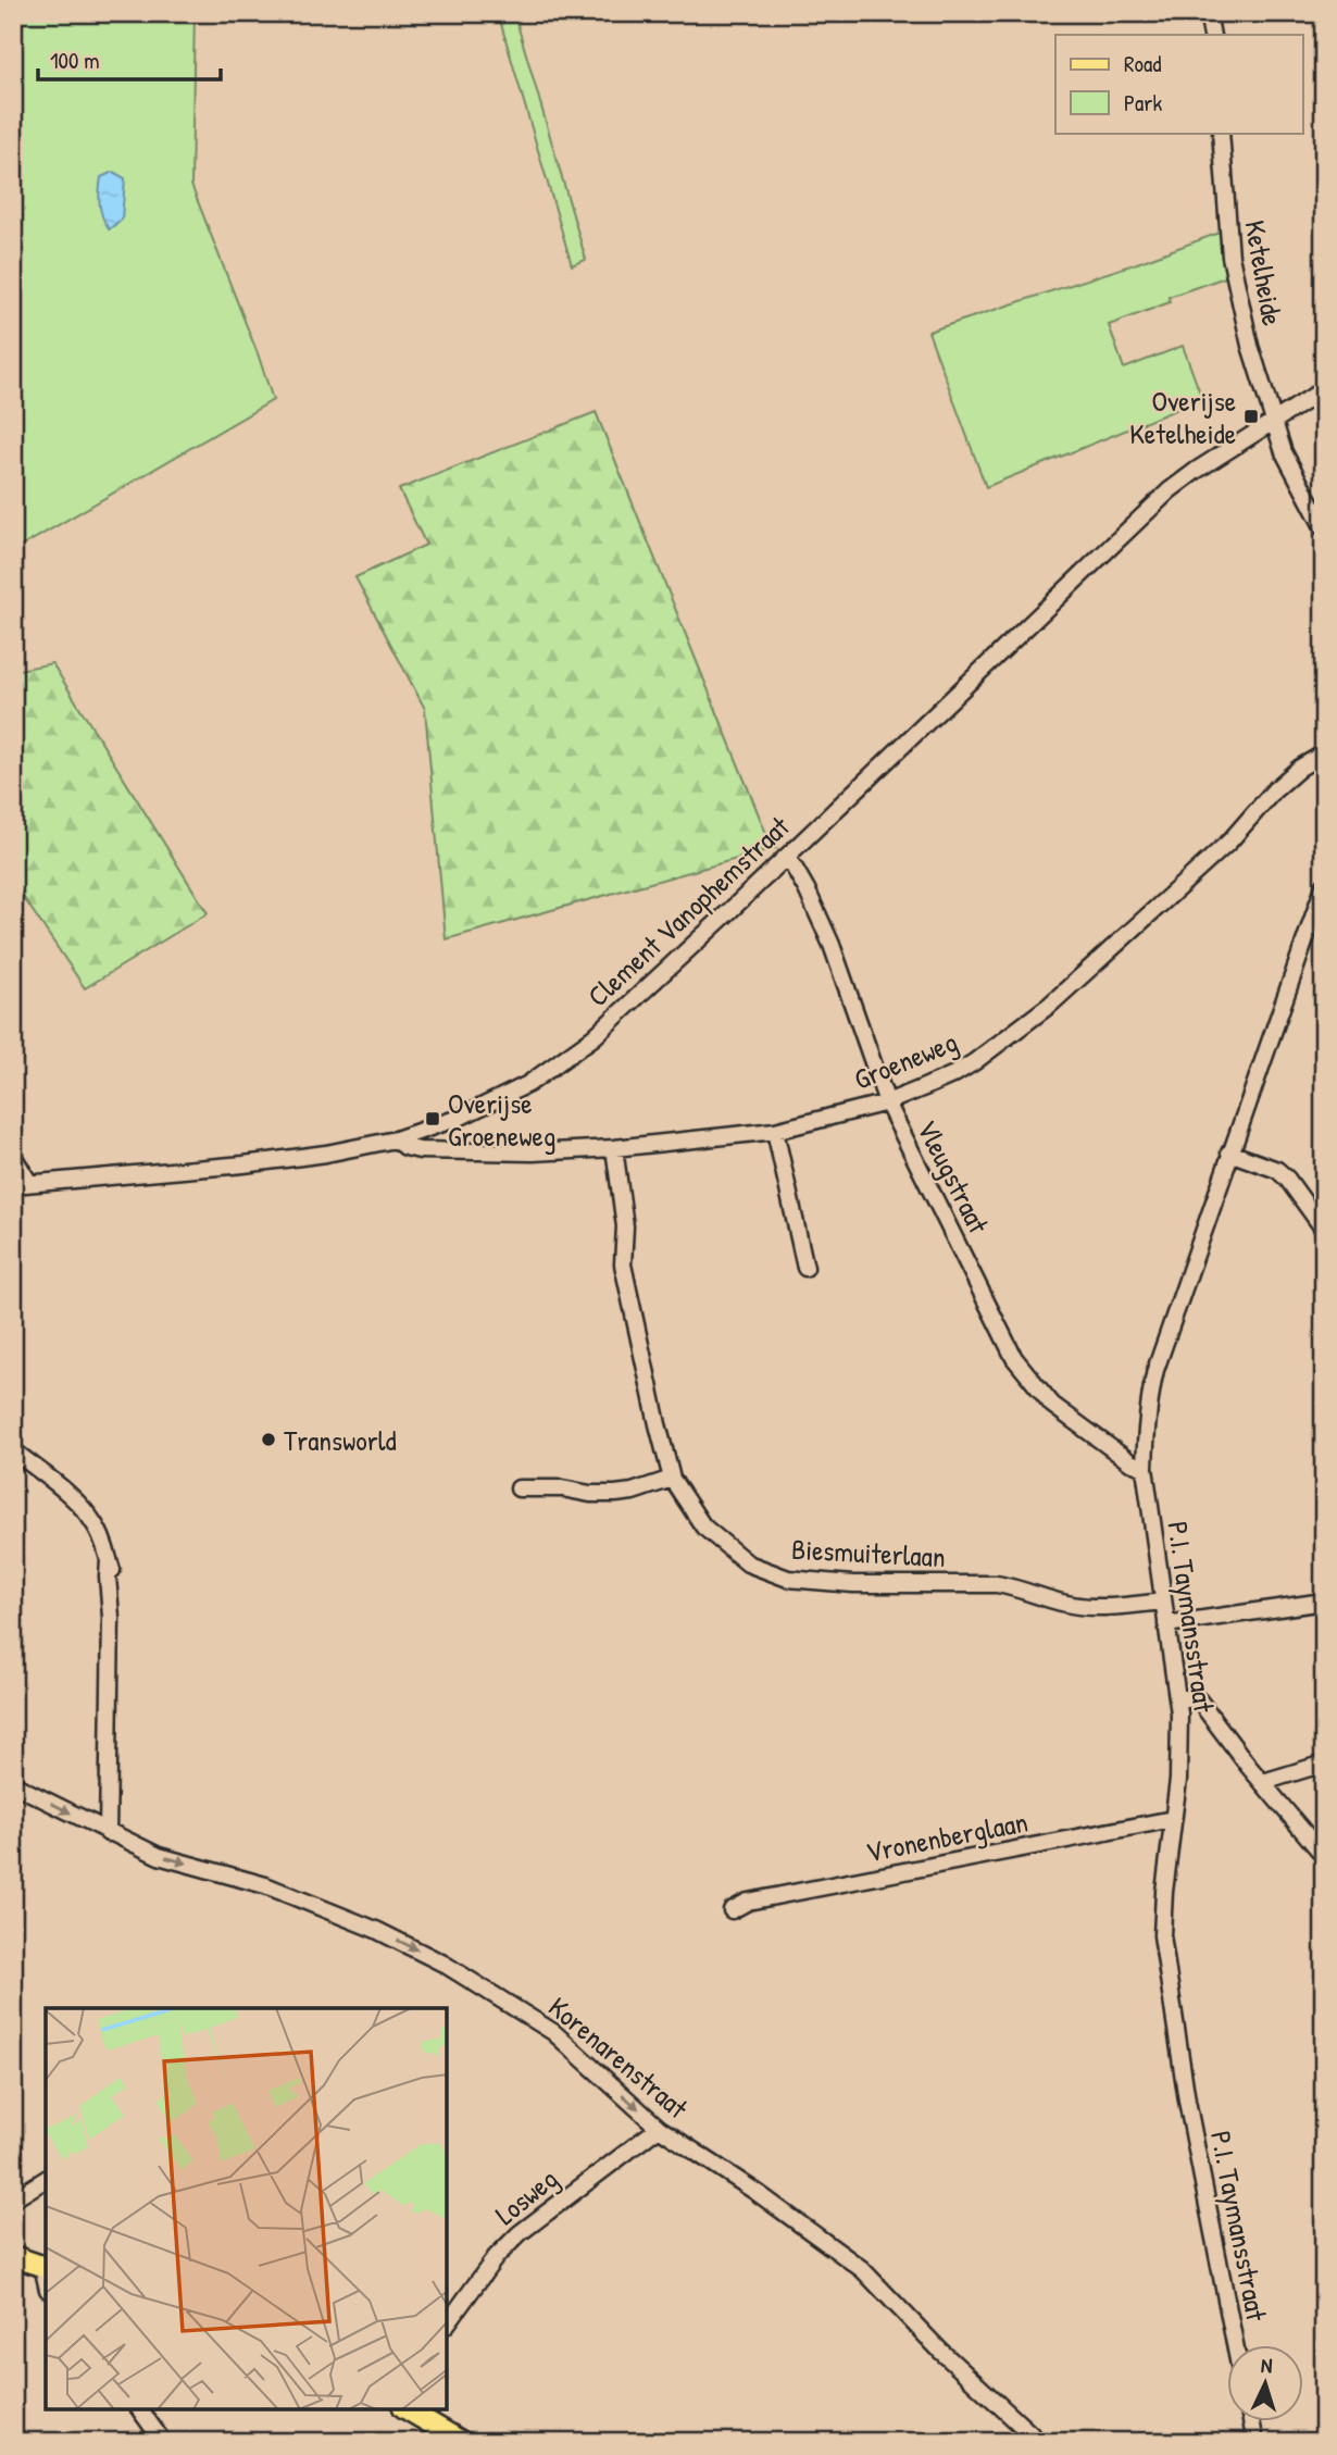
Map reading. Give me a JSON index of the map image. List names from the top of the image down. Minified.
{"streets":{"street":["Ketelheide","Clement Vanophemstraat","Groeneweg","Vleugstraat","Biesmuiterlaan","P.I. Taymansstraat","Vronenberglaan","Korenarenstraat","Losweg"]},"crossings":[["Ketelheide","Clement Vanophemstraat"],["Clement Vanophemstraat","Groeneweg"],["Clement Vanophemstraat","Vleugstraat"],["Groeneweg","Vleugstraat"],["Groeneweg","Biesmuiterlaan"],["Vleugstraat","P.I. Taymansstraat"],["Biesmuiterlaan","P.I. Taymansstraat"],["P.I. Taymansstraat","Vronenberglaan"],["Korenarenstraat","Losweg"]],"one_way":["Korenarenstraat"],"places":{"transit":["Overijse Ketelheide","Overijse Groeneweg"],"other":["Transworld"]},"legend":["Road","Park"],"scale_bar":"100 m","north":"top"}
